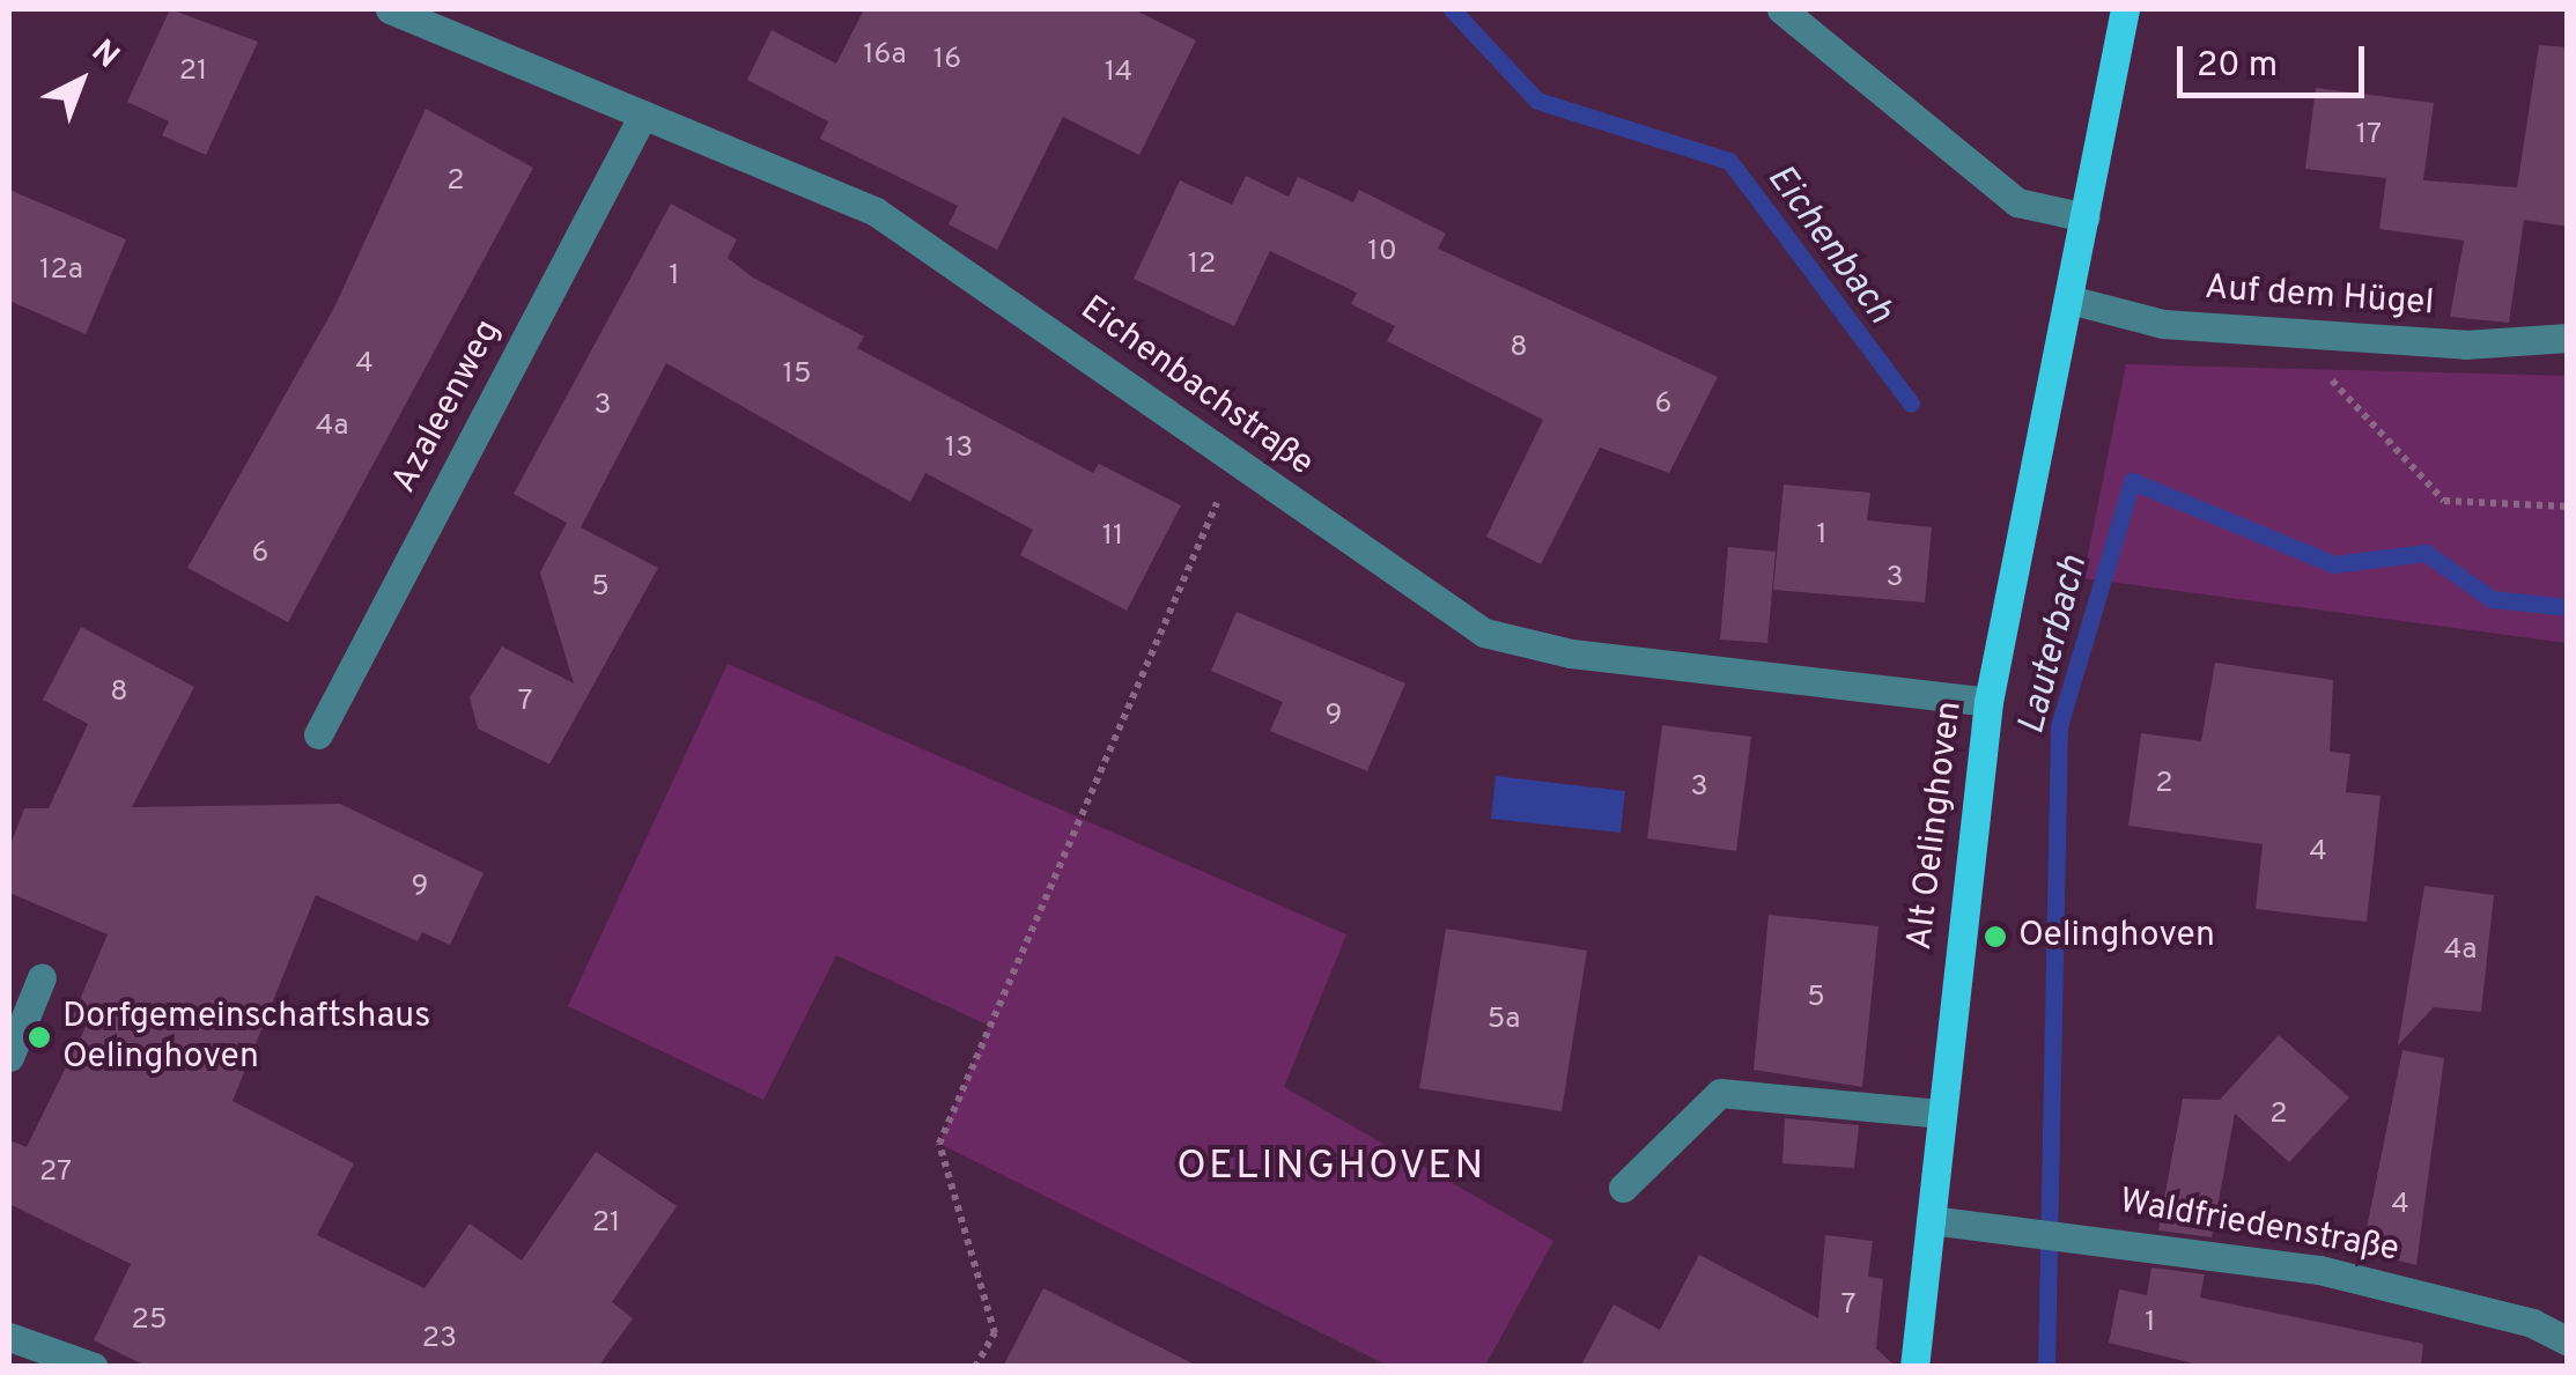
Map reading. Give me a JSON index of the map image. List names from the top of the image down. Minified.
{"streets":{"main road":["Alt Oelinghoven"],"street":["Auf dem Hügel","Eichenbachstraße","Azaleenweg","Waldfriedenstraße"]},"crossings":[["Auf dem Hügel","Alt Oelinghoven"],["Eichenbachstraße","Azaleenweg"],["Eichenbachstraße","Alt Oelinghoven"],["Alt Oelinghoven","Waldfriedenstraße"]],"districts":["OELINGHOVEN"],"water":["Eichenbach","Lauterbach"],"places":["Oelinghoven","Dorfgemeinschaftshaus Oelinghoven"],"house_numbers":["16a","16","21","14","17","2","10","12","12a","1","8","4","15","6","3","4a","13","1","11","6","3","5","8","7","9","2","3","4","9","4a","5","5a","2","27","4","21","7","25","1","23"],"scale_bar":"20 m","north":"top right"}
